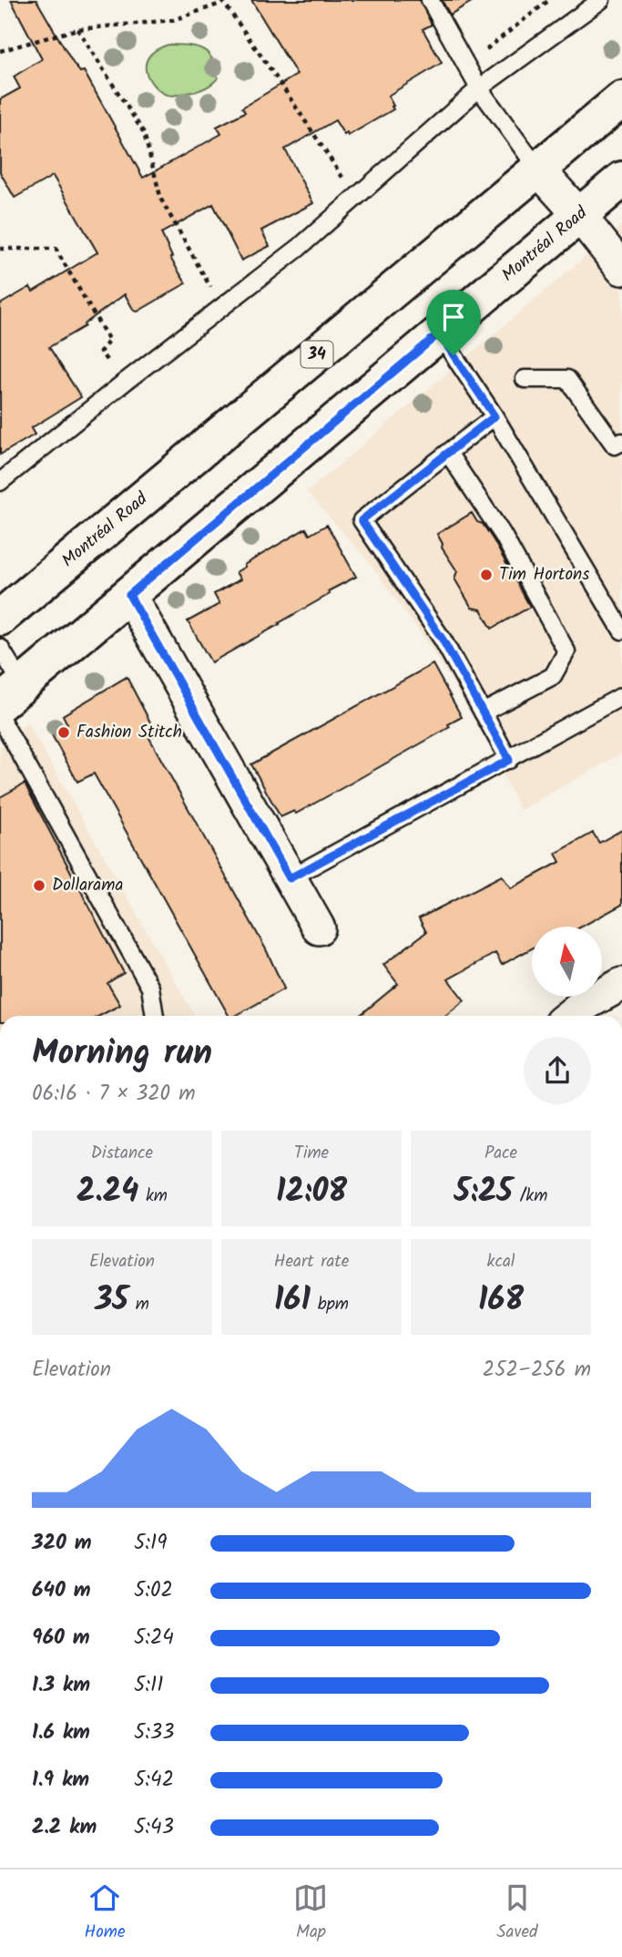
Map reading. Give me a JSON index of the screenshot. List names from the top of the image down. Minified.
{"streets":{"main road":["Montréal Road","34"]},"places":["Tim Hortons","Fashion Stitch","Dollarama"],"north":"top","page":{"heading":["Morning run","06:16 · 7 × 320 m"],"stats":[["Distance","2.24 km"],["Time","12:08"],["Pace","5:25 /km"],["Elevation","35 m"],["Heart rate","161 bpm"],["kcal","168"]],"chart":["Elevation","252–256 m"],"list":[{"name":"320 m","note":"5:19"},{"name":"640 m","note":"5:02"},{"name":"960 m","note":"5:24"},{"name":"1.3 km","note":"5:11"},{"name":"1.6 km","note":"5:33"},{"name":"1.9 km","note":"5:42"},{"name":"2.2 km","note":"5:43"}],"tabs":["Home","Map","Saved"]}}
